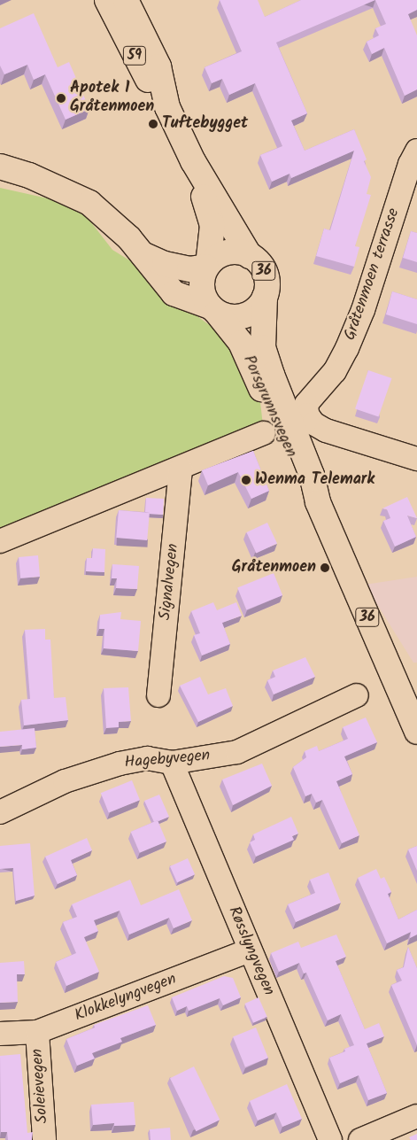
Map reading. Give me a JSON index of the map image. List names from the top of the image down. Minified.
{"streets":{"main road":["59","36","Porsgrunnsvegen"],"street":["Gråtenmoen terrasse","Signalvegen","Hagebyvegen","Røsslyngvegen","Klokkelyngvegen","Soleievegen"]},"crossings":[["36","Porsgrunnsvegen"],["Hagebyvegen","Røsslyngvegen"],["Røsslyngvegen","Klokkelyngvegen"],["Klokkelyngvegen","Soleievegen"]],"places":["Apotek 1 Gråtenmoen","Tuftebygget","Wenma Telemark","Gråtenmoen"]}
